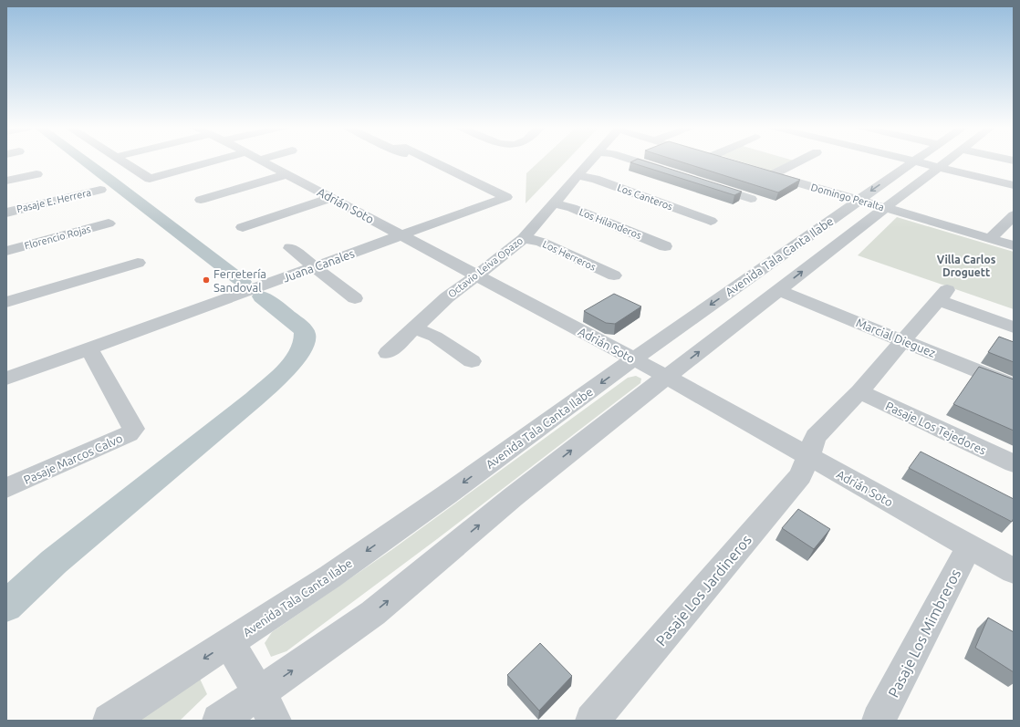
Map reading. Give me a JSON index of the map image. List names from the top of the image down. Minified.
{"streets":{"street":["Los Canteros","Domingo Peralta","Pasaje E. Herrera","Adrián Soto","Los Hilanderos","Florencio Rojas","Los Herreros","Avenida Tala Canta Ilabe","Juana Canales","Octavio Leiva Opazo","Marcial Dieguez","Pasaje Los Tejedores","Pasaje Marcos Calvo","Pasaje Los Jardineros","Pasaje Los Mimbreros"]},"crossings":[["Los Canteros","Octavio Leiva Opazo"],["Domingo Peralta","Avenida Tala Canta Ilabe"],["Adrián Soto","Avenida Tala Canta Ilabe"],["Adrián Soto","Juana Canales"],["Adrián Soto","Octavio Leiva Opazo"],["Adrián Soto","Pasaje Los Jardineros"],["Adrián Soto","Pasaje Los Mimbreros"],["Los Hilanderos","Octavio Leiva Opazo"],["Los Herreros","Octavio Leiva Opazo"],["Avenida Tala Canta Ilabe","Marcial Dieguez"],["Juana Canales","Pasaje Marcos Calvo"],["Marcial Dieguez","Pasaje Los Jardineros"],["Pasaje Los Tejedores","Pasaje Los Jardineros"]],"districts":["Villa Carlos Droguett"],"places":["Ferretería Sandoval"]}
